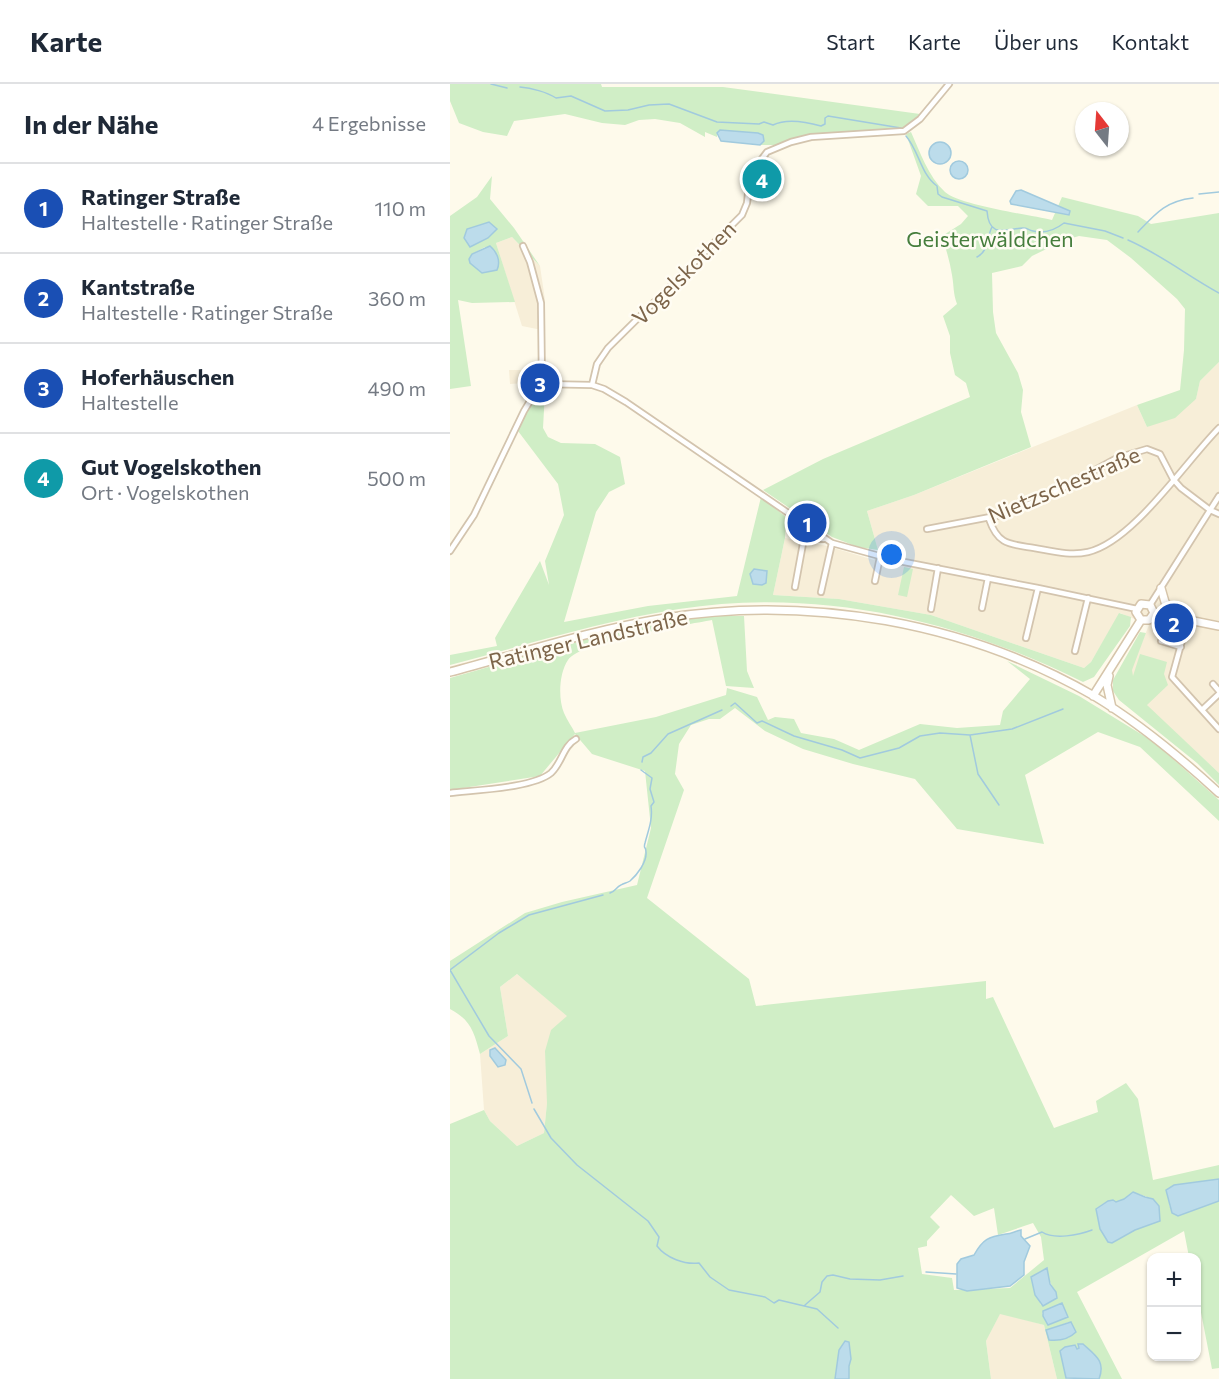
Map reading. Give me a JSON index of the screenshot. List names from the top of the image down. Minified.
{"streets":{"main road":["Ratinger Landstraße"],"street":["Vogelskothen","Nietzschestraße"]},"parks":["Geisterwäldchen"],"north":"top","page":{"header":"Karte","nav":["Start","Karte","Über uns","Kontakt"],"heading":["In der Nähe","4 Ergebnisse"],"pins":["4","3","1","2"],"list":[{"mark":"1","name":"Ratinger Straße","note":"Haltestelle · Ratinger Straße","value":"110 m"},{"mark":"2","name":"Kantstraße","note":"Haltestelle · Ratinger Straße","value":"360 m"},{"mark":"3","name":"Hoferhäuschen","note":"Haltestelle","value":"490 m"},{"mark":"4","name":"Gut Vogelskothen","note":"Ort · Vogelskothen","value":"500 m"}],"map_buttons":["+","−"]}}
